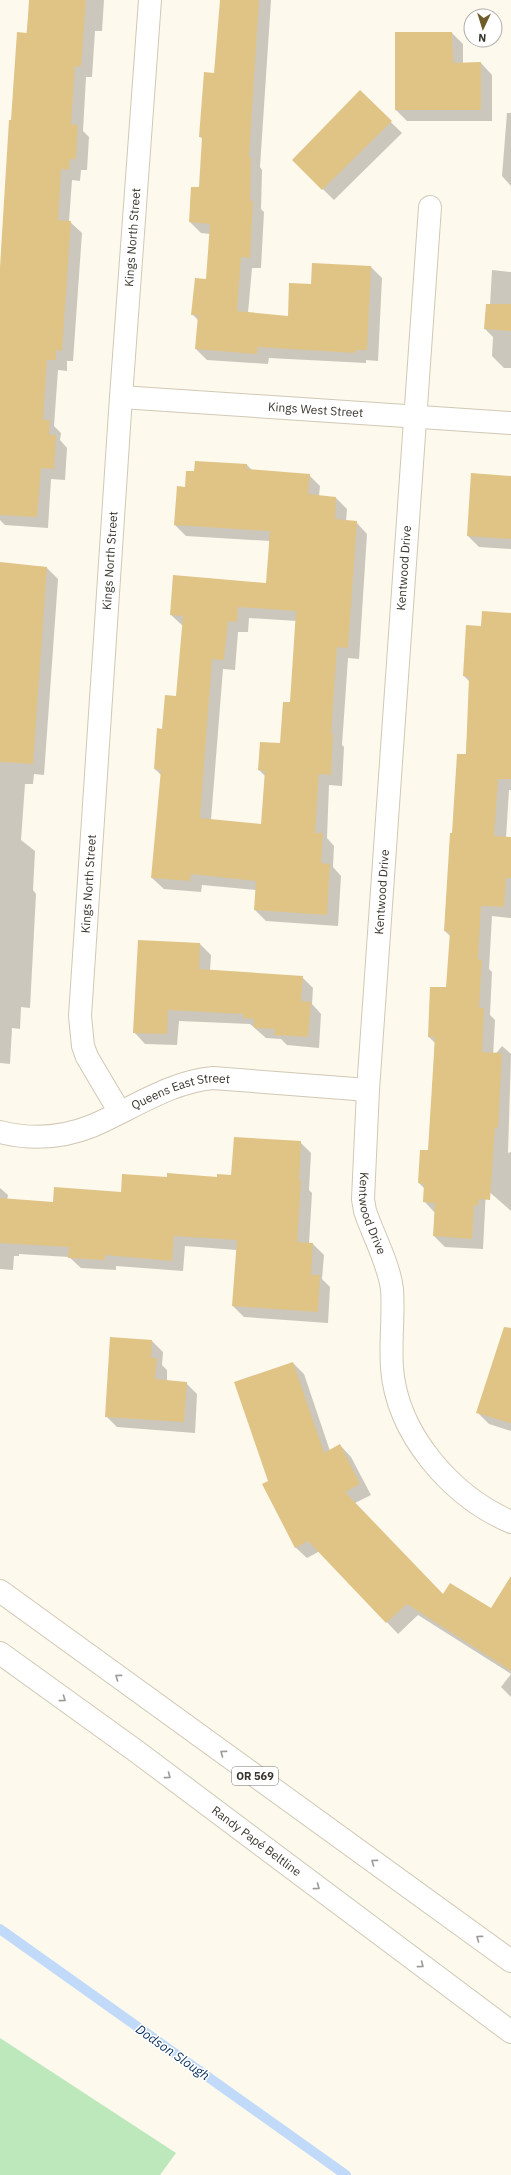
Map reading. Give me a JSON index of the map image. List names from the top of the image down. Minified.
{"streets":{"main road":["Kings North Street","Kings West Street","Kentwood Drive","Queens East Street","OR 569","Randy Papé Beltline"]},"crossings":[["Kings North Street","Kings West Street"],["Kings North Street","Queens East Street"],["Kings West Street","Kentwood Drive"],["Kentwood Drive","Queens East Street"]],"water":["Dodson Slough"],"north":"bottom"}
